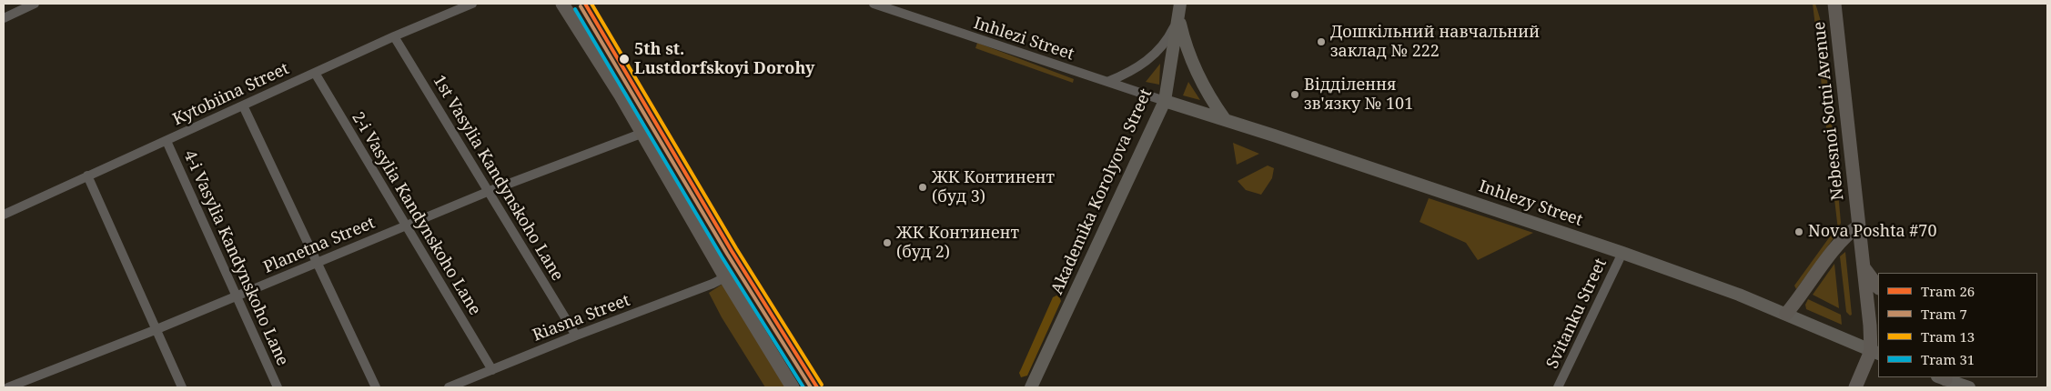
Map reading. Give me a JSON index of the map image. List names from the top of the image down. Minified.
{"streets":{"main road":["Nebesnoi Sotni Avenue","Akademika Korolyova Street","Inhlezy Street"],"street":["Inhlezi Street","Kytobiina Street","1st Vasylia Kandynskoho Lane","2-i Vasylia Kandynskoho Lane","Planetna Street","4-i Vasylia Kandynskoho Lane","Svitanku Street","Riasna Street"]},"crossings":[["Inhlezi Street","Akademika Korolyova Street"],["Inhlezi Street","Inhlezy Street"],["Kytobiina Street","1st Vasylia Kandynskoho Lane"],["Kytobiina Street","2-i Vasylia Kandynskoho Lane"],["Kytobiina Street","4-i Vasylia Kandynskoho Lane"],["Nebesnoi Sotni Avenue","Inhlezy Street"],["1st Vasylia Kandynskoho Lane","Planetna Street"],["1st Vasylia Kandynskoho Lane","Riasna Street"],["Akademika Korolyova Street","Inhlezy Street"],["Inhlezy Street","Svitanku Street"],["2-i Vasylia Kandynskoho Lane","Planetna Street"],["2-i Vasylia Kandynskoho Lane","Riasna Street"],["Planetna Street","4-i Vasylia Kandynskoho Lane"]],"places":["Дошкільний навчальний заклад № 222","5th st. Lustdorfskoyi Dorohy","Відділення зв'язку № 101","ЖК Континент (буд 3)","Nova Poshta #70","ЖК Континент (буд 2)"],"lines":["tram line 26","tram line 13","tram line 7","tram line 31"],"legend":["Tram 26","Tram 7","Tram 13","Tram 31"]}
